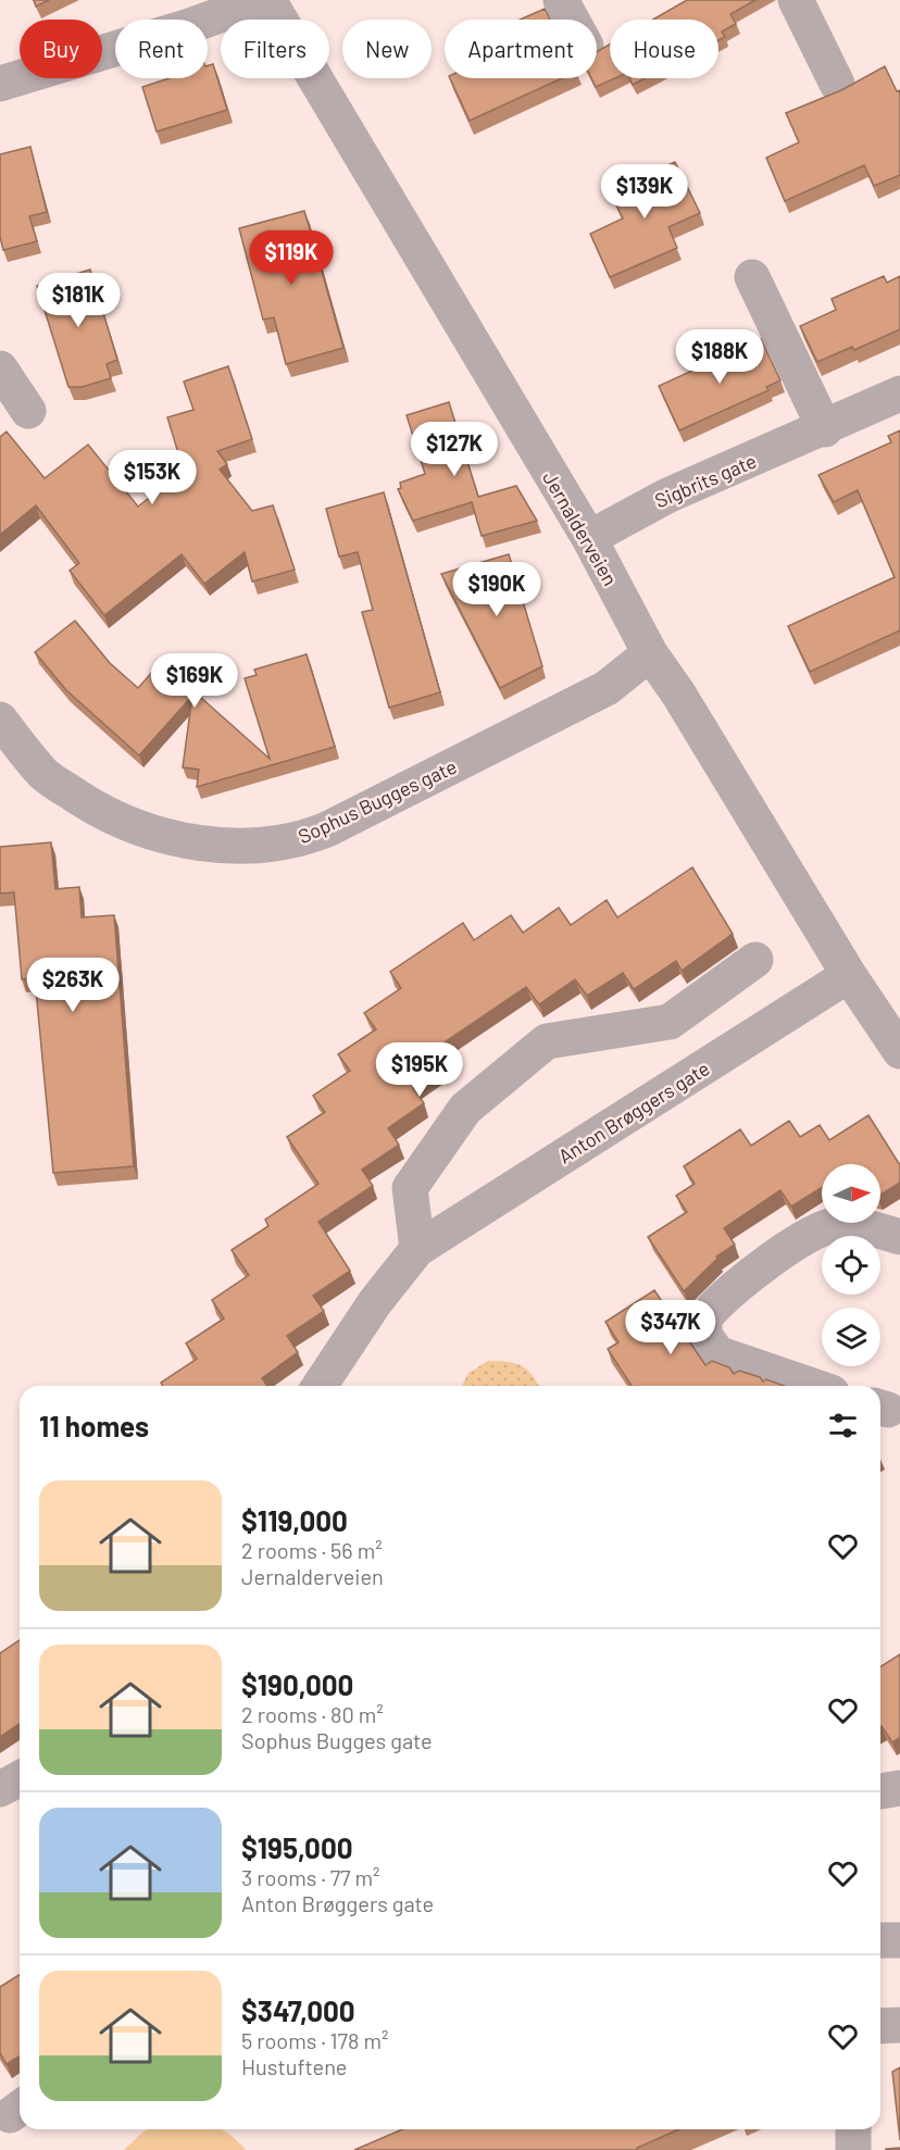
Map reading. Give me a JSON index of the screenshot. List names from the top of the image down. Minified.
{"streets":{"street":["Sigbrits gate","Jernalderveien","Sophus Bugges gate","Anton Brøggers gate"]},"crossings":[["Sigbrits gate","Jernalderveien"],["Jernalderveien","Sophus Bugges gate"],["Jernalderveien","Anton Brøggers gate"]],"north":"right","page":{"chip":["Buy","Rent","Filters","New","Apartment","House"],"price":["$139K","$119K","$181K","$188K","$127K","$153K","$190K","$169K","$263K","$195K","$347K"],"heading":"11 homes","list":[{"name":"$119,000","note":"2 rooms · 56 m² · Jernalderveien"},{"name":"$190,000","note":"2 rooms · 80 m² · Sophus Bugges gate"},{"name":"$195,000","note":"3 rooms · 77 m² · Anton Brøggers gate"},{"name":"$347,000","note":"5 rooms · 178 m² · Hustuftene"}]}}
